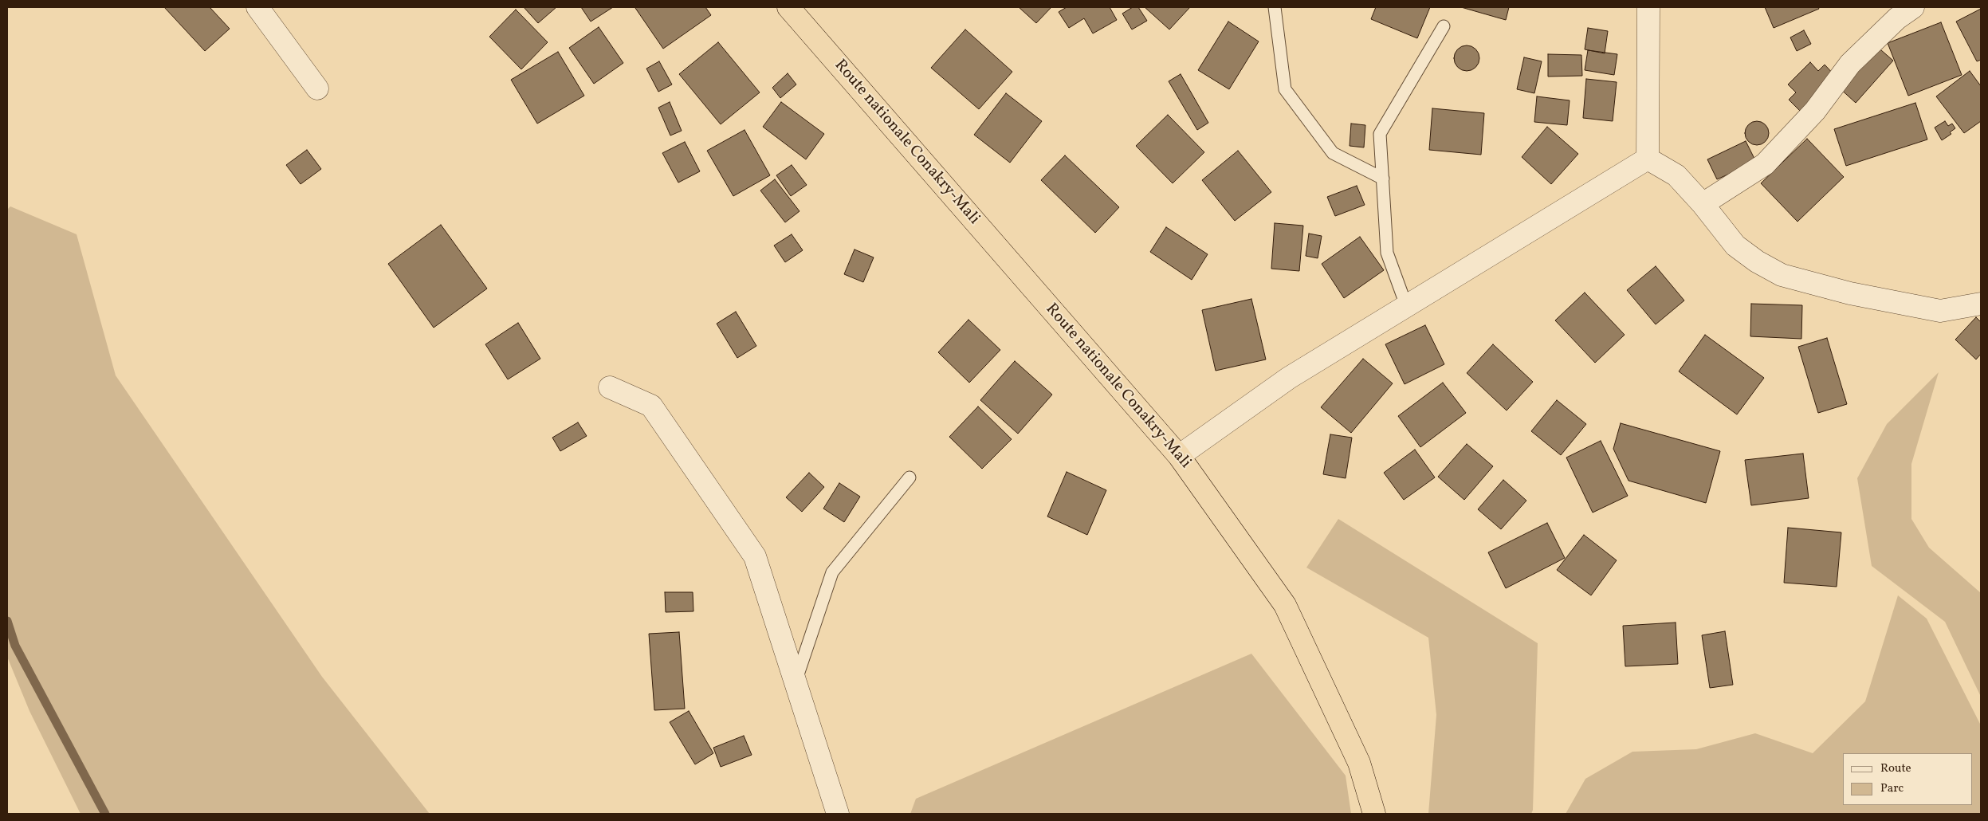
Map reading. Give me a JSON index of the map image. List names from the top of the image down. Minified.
{"streets":{"highway":["Route nationale Conakry-Mali"]},"legend":["Route","Parc"]}
